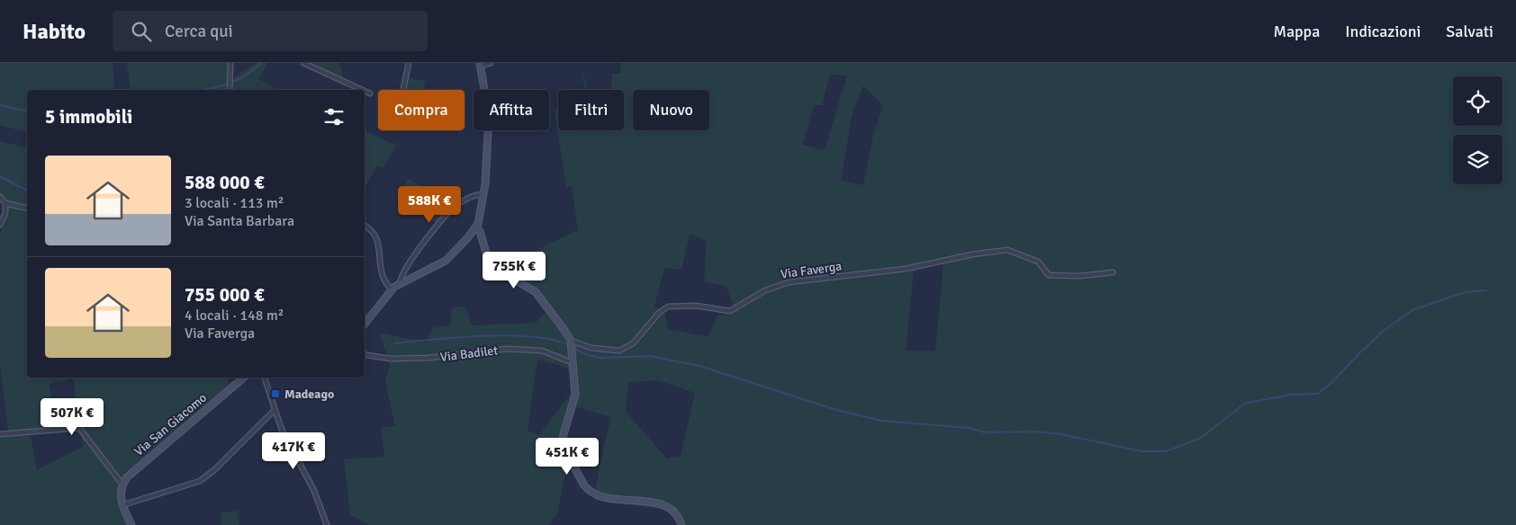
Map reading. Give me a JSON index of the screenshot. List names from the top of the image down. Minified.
{"streets":{"street":["Via Faverga","Via Badilet","Via San Giacomo"]},"places":{"transit":["Madeago"]},"page":{"header":"Habito","search":"Cerca qui","nav":["Mappa","Indicazioni","Salvati"],"chip":["Compra","Affitta","Filtri","Nuovo"],"heading":"5 immobili","list":[{"name":"588 000 €","note":"3 locali · 113 m² · Via Santa Barbara"},{"name":"755 000 €","note":"4 locali · 148 m² · Via Faverga"}],"price":["588K €","755K €","507K €","417K €","451K €"]}}
